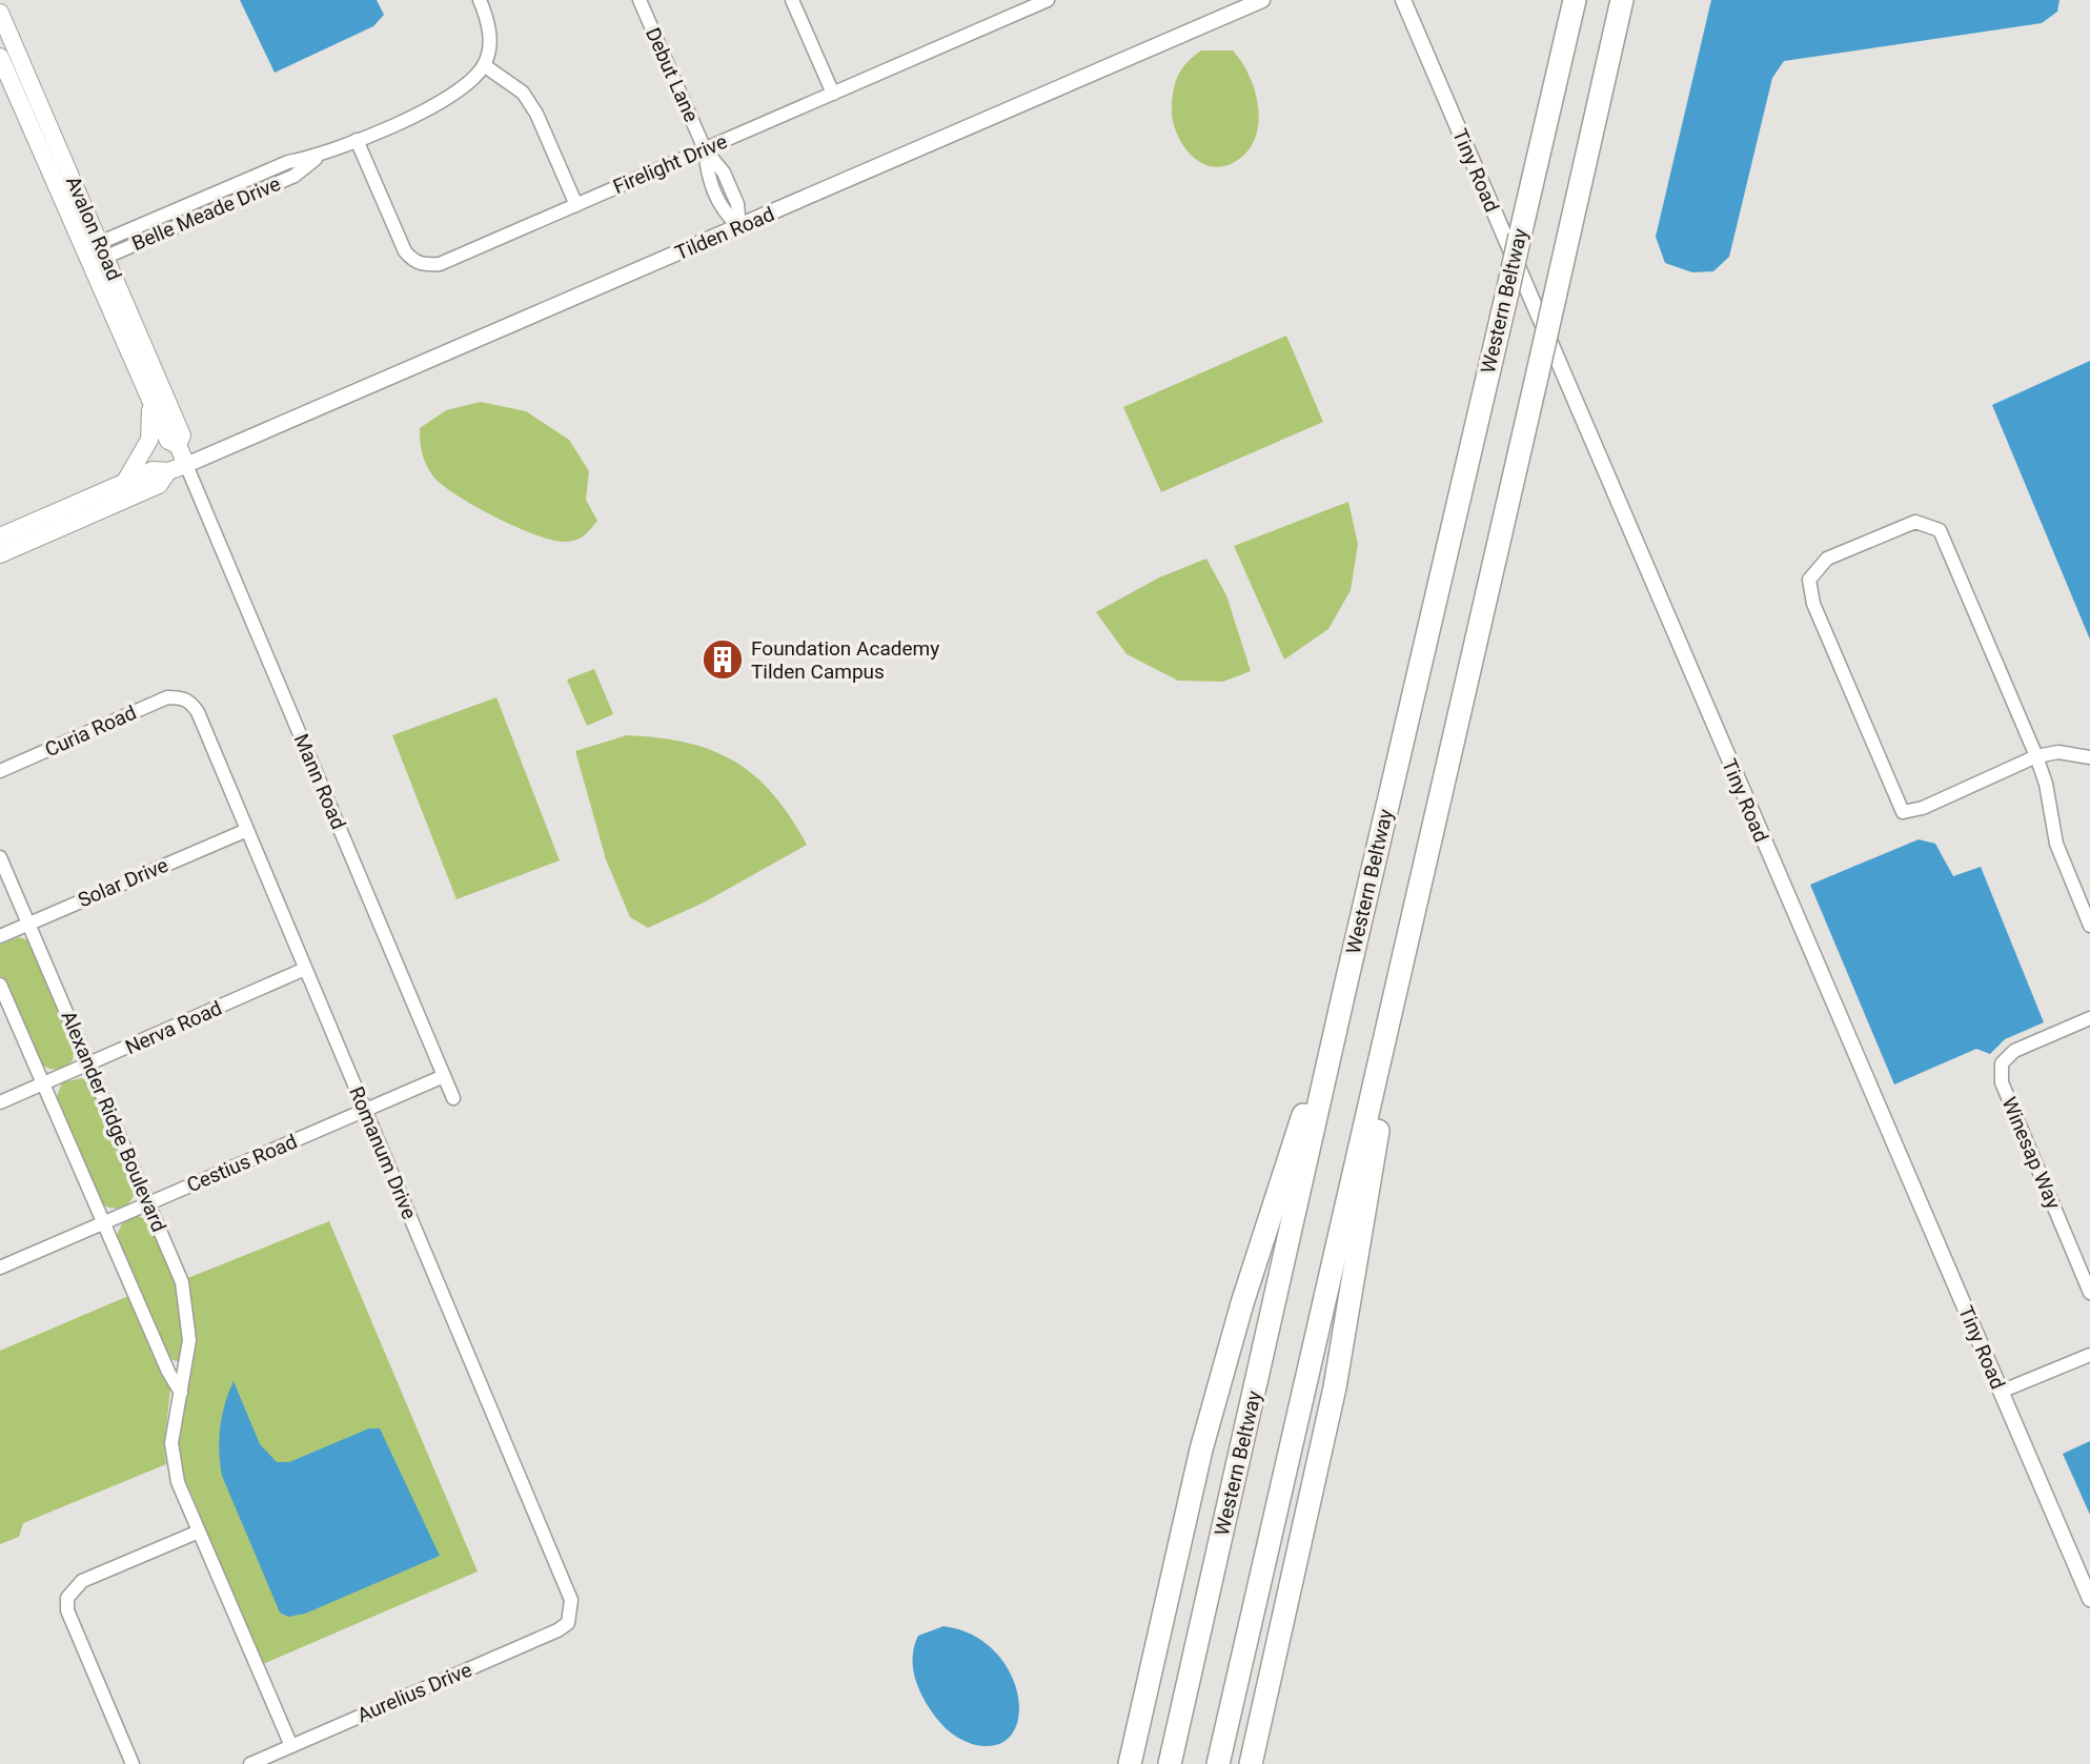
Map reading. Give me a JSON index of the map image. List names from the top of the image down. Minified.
{"streets":{"highway":["Western Beltway"],"main road":["Avalon Road"],"street":["Debut Lane","Firelight Drive","Tiny Road","Belle Meade Drive","Tilden Road","Curia Road","Mann Road","Solar Drive","Nerva Road","Alexander Ridge Boulevard","Romanum Drive","Winesap Way","Cestius Road","Aurelius Drive"]},"crossings":[["Debut Lane","Firelight Drive"],["Debut Lane","Tilden Road"],["Firelight Drive","Belle Meade Drive"],["Belle Meade Drive","Avalon Road"],["Avalon Road","Tilden Road"],["Avalon Road","Mann Road"],["Tilden Road","Mann Road"],["Curia Road","Romanum Drive"],["Mann Road","Cestius Road"],["Solar Drive","Alexander Ridge Boulevard"],["Solar Drive","Romanum Drive"],["Nerva Road","Alexander Ridge Boulevard"],["Nerva Road","Romanum Drive"],["Alexander Ridge Boulevard","Cestius Road"],["Alexander Ridge Boulevard","Aurelius Drive"],["Romanum Drive","Cestius Road"],["Romanum Drive","Aurelius Drive"]],"places":{"building":["Foundation Academy Tilden Campus"]}}
